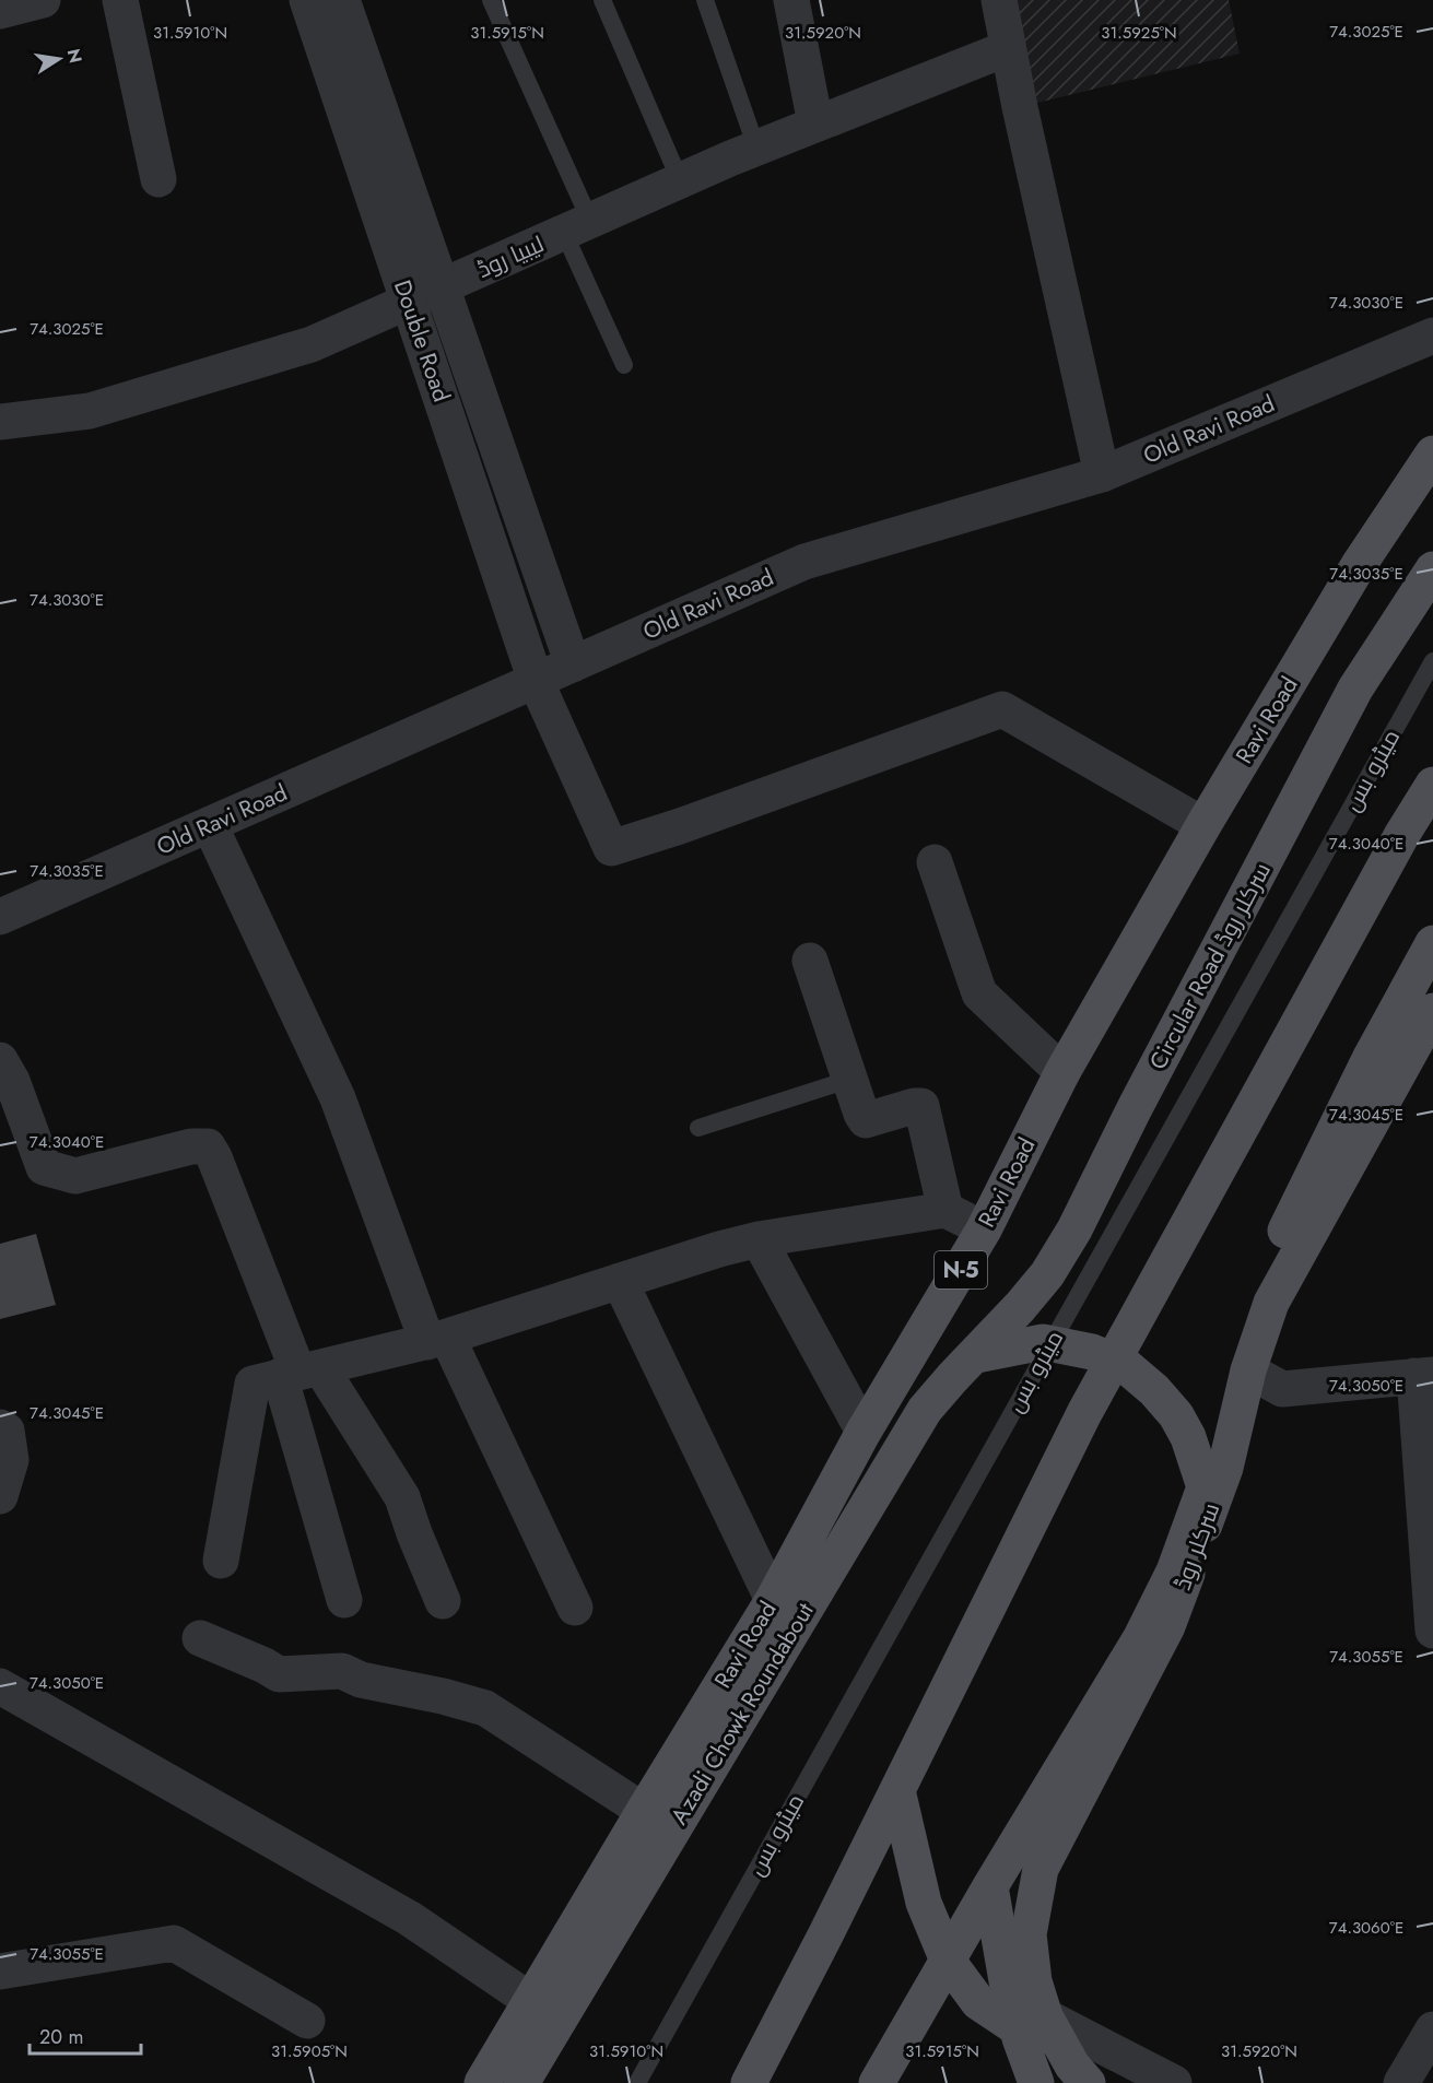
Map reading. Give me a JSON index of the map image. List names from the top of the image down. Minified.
{"streets":{"main road":["Ravi Road","Circular Road سرکلر روڈ","N-5","سرکلر روڈ","Azadi Chowk Roundabout"],"street":["لیبیا روڈ","Double Road","Old Ravi Road"],"lane":["میٹرو بس"]},"crossings":[["لیبیا روڈ","Double Road"],["Double Road","Old Ravi Road"],["Double Road","Ravi Road"],["Circular Road سرکلر روڈ","Azadi Chowk Roundabout"]],"scale_bar":"20 m","north":"right","coordinates":["74.3025°E","31.5910°N","31.5915°N","31.5920°N","31.5925°N","74.3030°E","74.3035°E","74.3040°E","74.3045°E","74.3050°E","74.3055°E","74.3060°E","31.5905°N"]}
